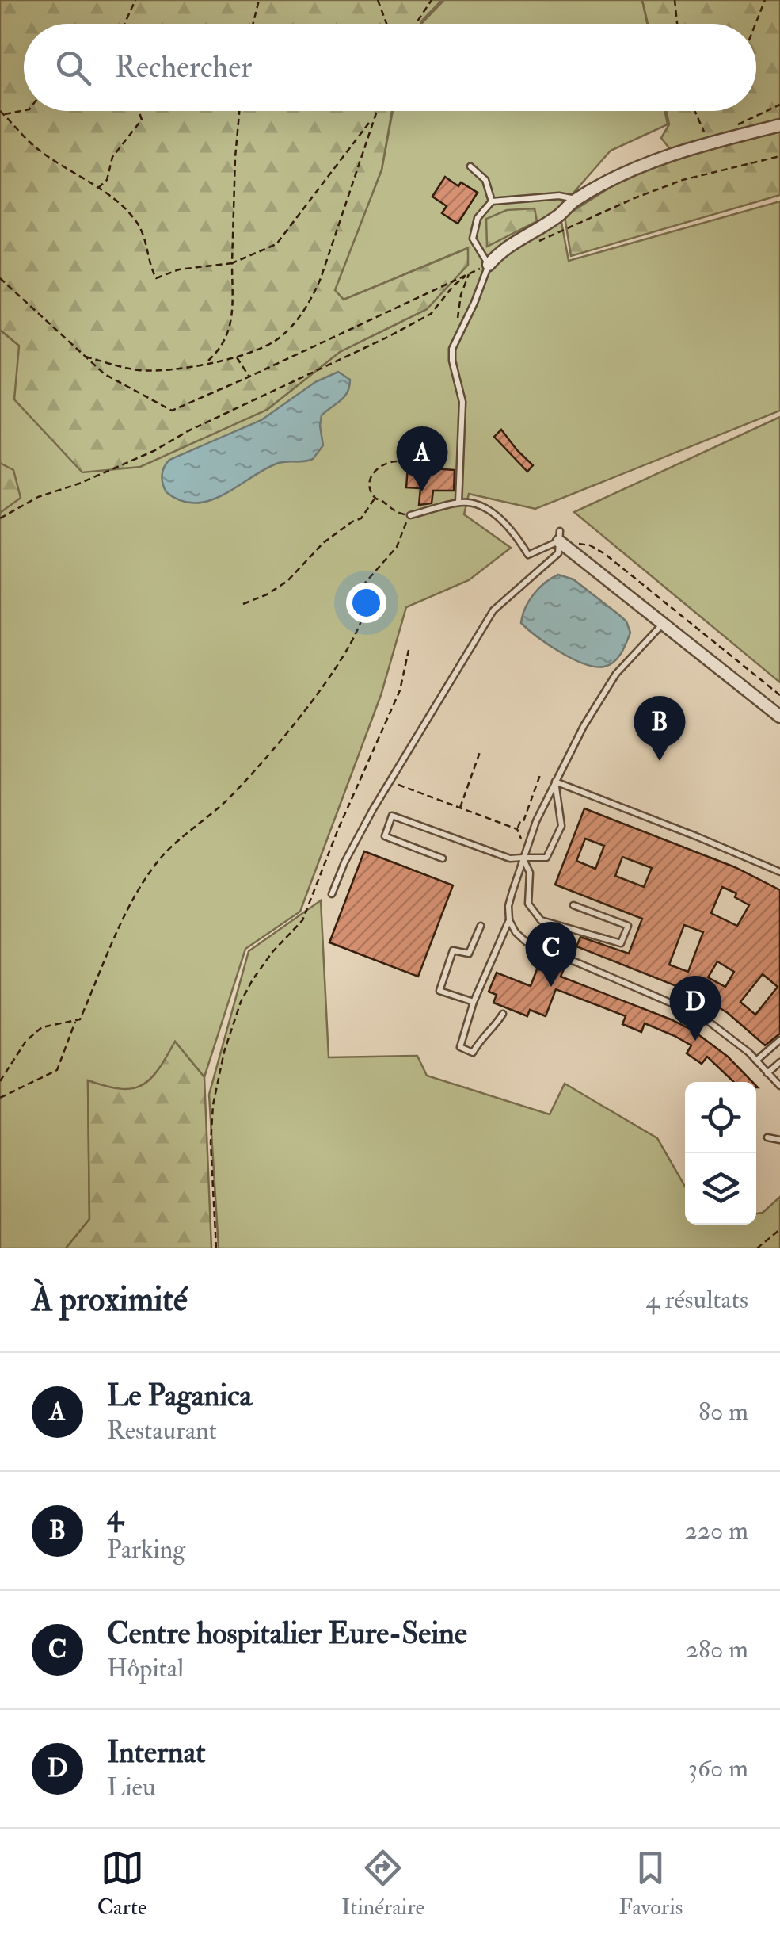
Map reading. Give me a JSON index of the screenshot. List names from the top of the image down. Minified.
{"page":{"search":"Rechercher","pins":["A","B","C","D"],"heading":["À proximité","4 résultats"],"list":[{"mark":"A","name":"Le Paganica","note":"Restaurant","value":"80 m"},{"mark":"B","name":"4","note":"Parking","value":"220 m"},{"mark":"C","name":"Centre hospitalier Eure-Seine","note":"Hôpital","value":"280 m"},{"mark":"D","name":"Internat","note":"Lieu","value":"360 m"}],"nav":["Carte","Itinéraire","Favoris"]}}
